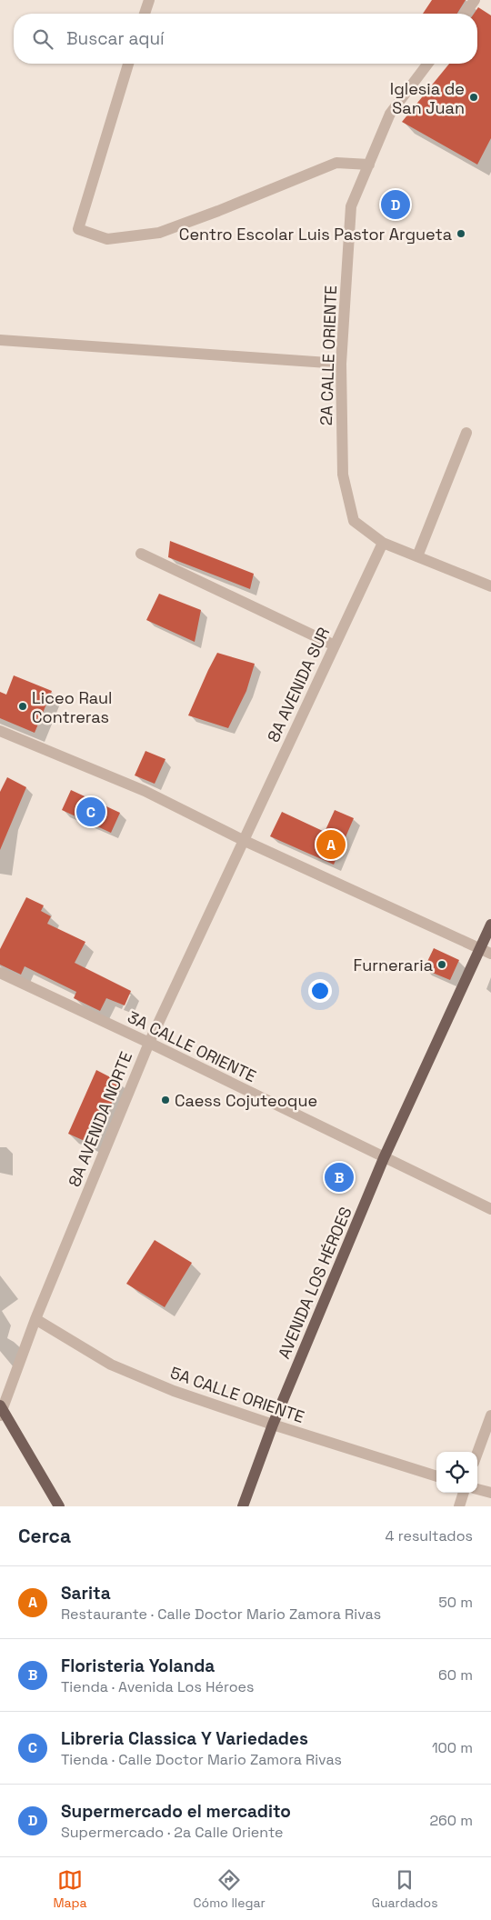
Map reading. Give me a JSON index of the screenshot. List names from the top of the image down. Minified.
{"streets":{"main road":["AVENIDA LOS HÉROES"],"street":["2A CALLE ORIENTE","8A AVENIDA SUR","3A CALLE ORIENTE","8A AVENIDA NORTE","5A CALLE ORIENTE"]},"crossings":[["2A CALLE ORIENTE","8A AVENIDA SUR"],["8A AVENIDA SUR","8A AVENIDA NORTE"],["3A CALLE ORIENTE","8A AVENIDA NORTE"],["3A CALLE ORIENTE","AVENIDA LOS HÉROES"],["8A AVENIDA NORTE","5A CALLE ORIENTE"],["AVENIDA LOS HÉROES","5A CALLE ORIENTE"]],"places":["Iglesia de San Juan","Centro Escolar Luis Pastor Argueta","Liceo Raul Contreras","Furneraria","Caess Cojuteoque"],"page":{"search":"Buscar aquí","pins":["D","C","A","B"],"heading":["Cerca","4 resultados"],"list":[{"mark":"A","name":"Sarita","note":"Restaurante · Calle Doctor Mario Zamora Rivas","value":"50 m"},{"mark":"B","name":"Floristeria Yolanda","note":"Tienda · Avenida Los Héroes","value":"60 m"},{"mark":"C","name":"Libreria Classica Y Variedades","note":"Tienda · Calle Doctor Mario Zamora Rivas","value":"100 m"},{"mark":"D","name":"Supermercado el mercadito","note":"Supermercado · 2a Calle Oriente","value":"260 m"}],"nav":["Mapa","Cómo llegar","Guardados"]}}
